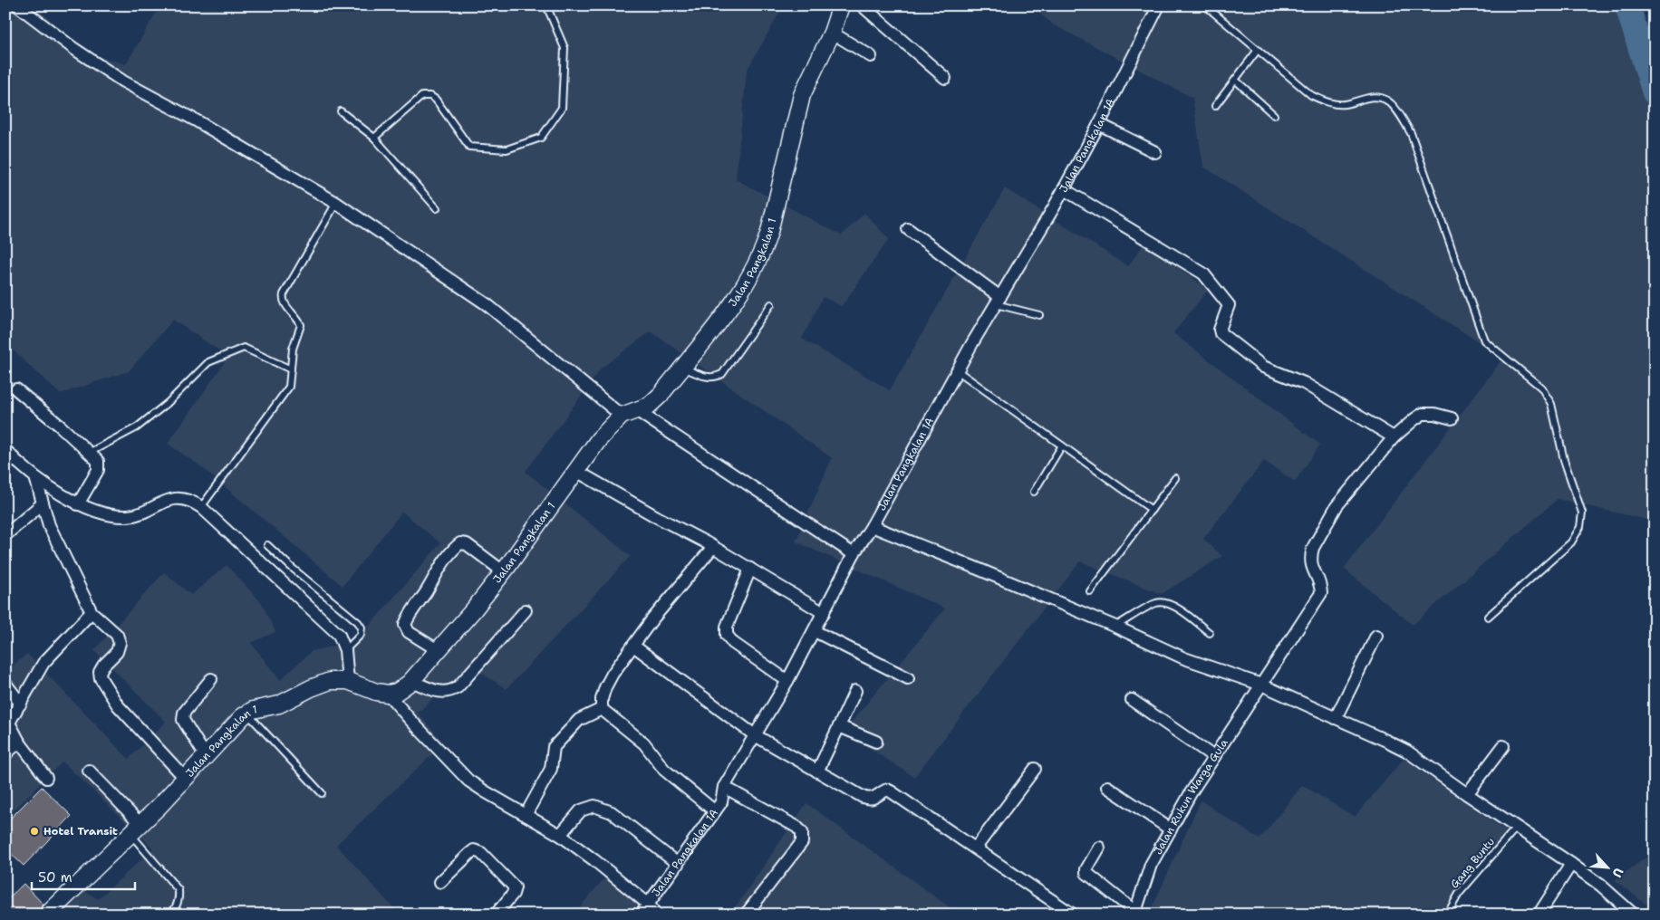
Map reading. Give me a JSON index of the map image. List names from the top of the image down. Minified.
{"streets":{"main road":["Jalan Pangkalan 1"],"street":["Jalan Pangkalan 1A","Jalan Rukun Warga Gula"],"lane":["Gang Buntu"]},"places":["Hotel Transit"],"scale_bar":"50 m","north":"bottom right"}
